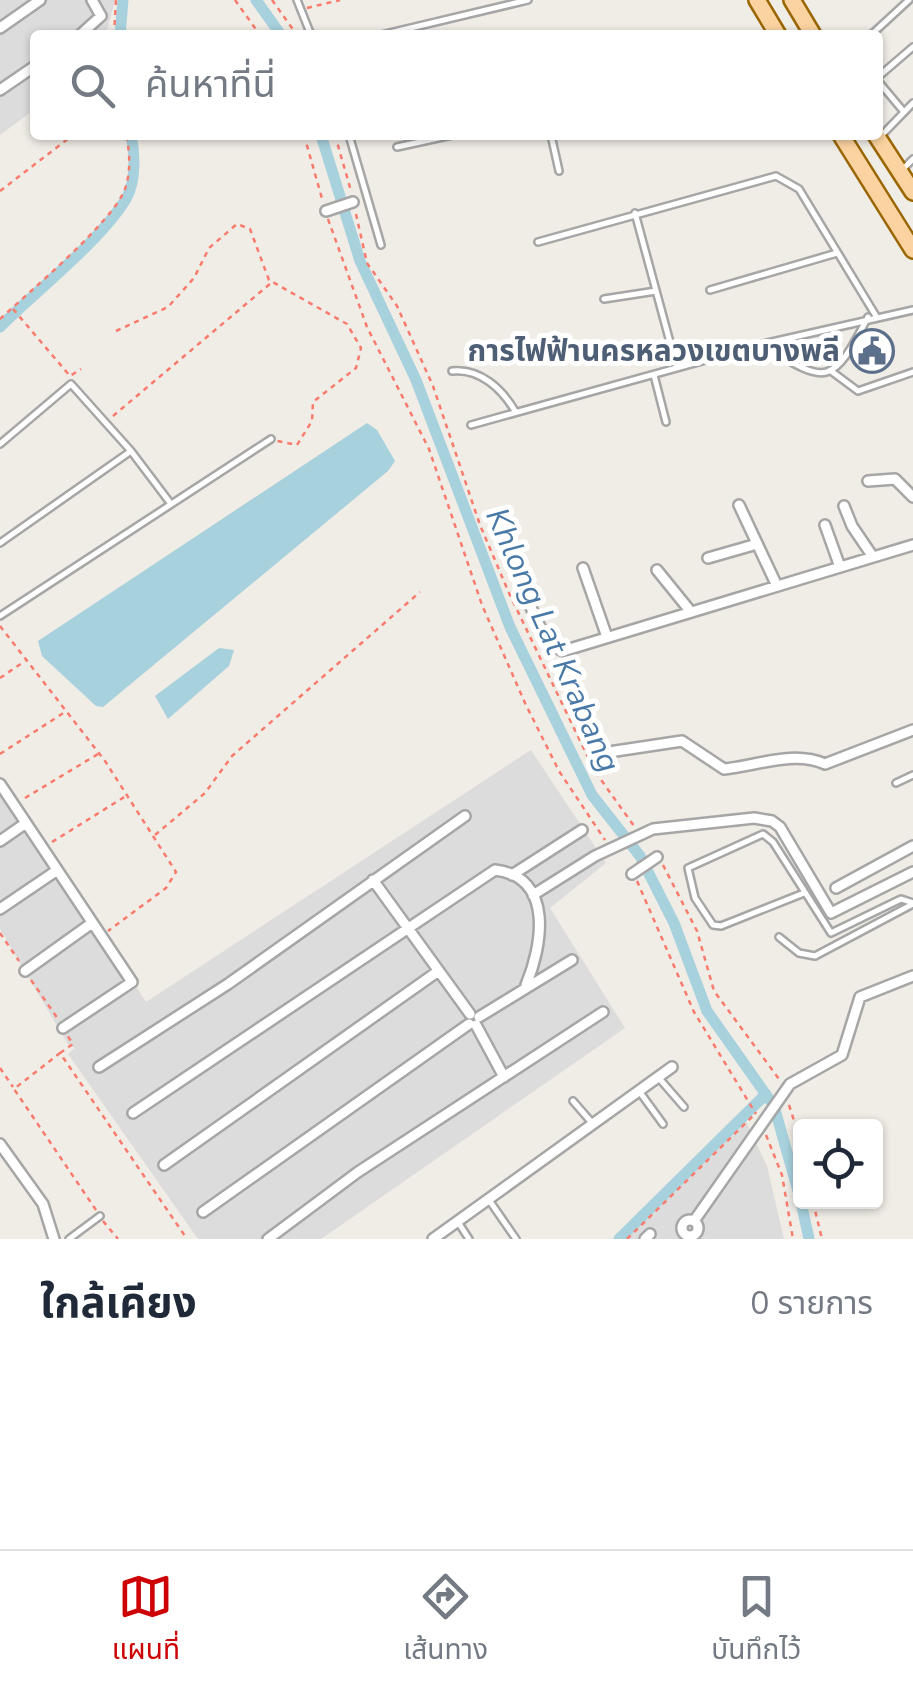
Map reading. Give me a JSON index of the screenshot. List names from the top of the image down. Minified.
{"water":["Khlong Lat Krabang"],"places":{"public building":["การไฟฟ้านครหลวงเขตบางพลี"]},"page":{"search":"ค้นหาที่นี่","heading":["ใกล้เคียง","0 รายการ"],"nav":["แผนที่","เส้นทาง","บันทึกไว้"]}}
